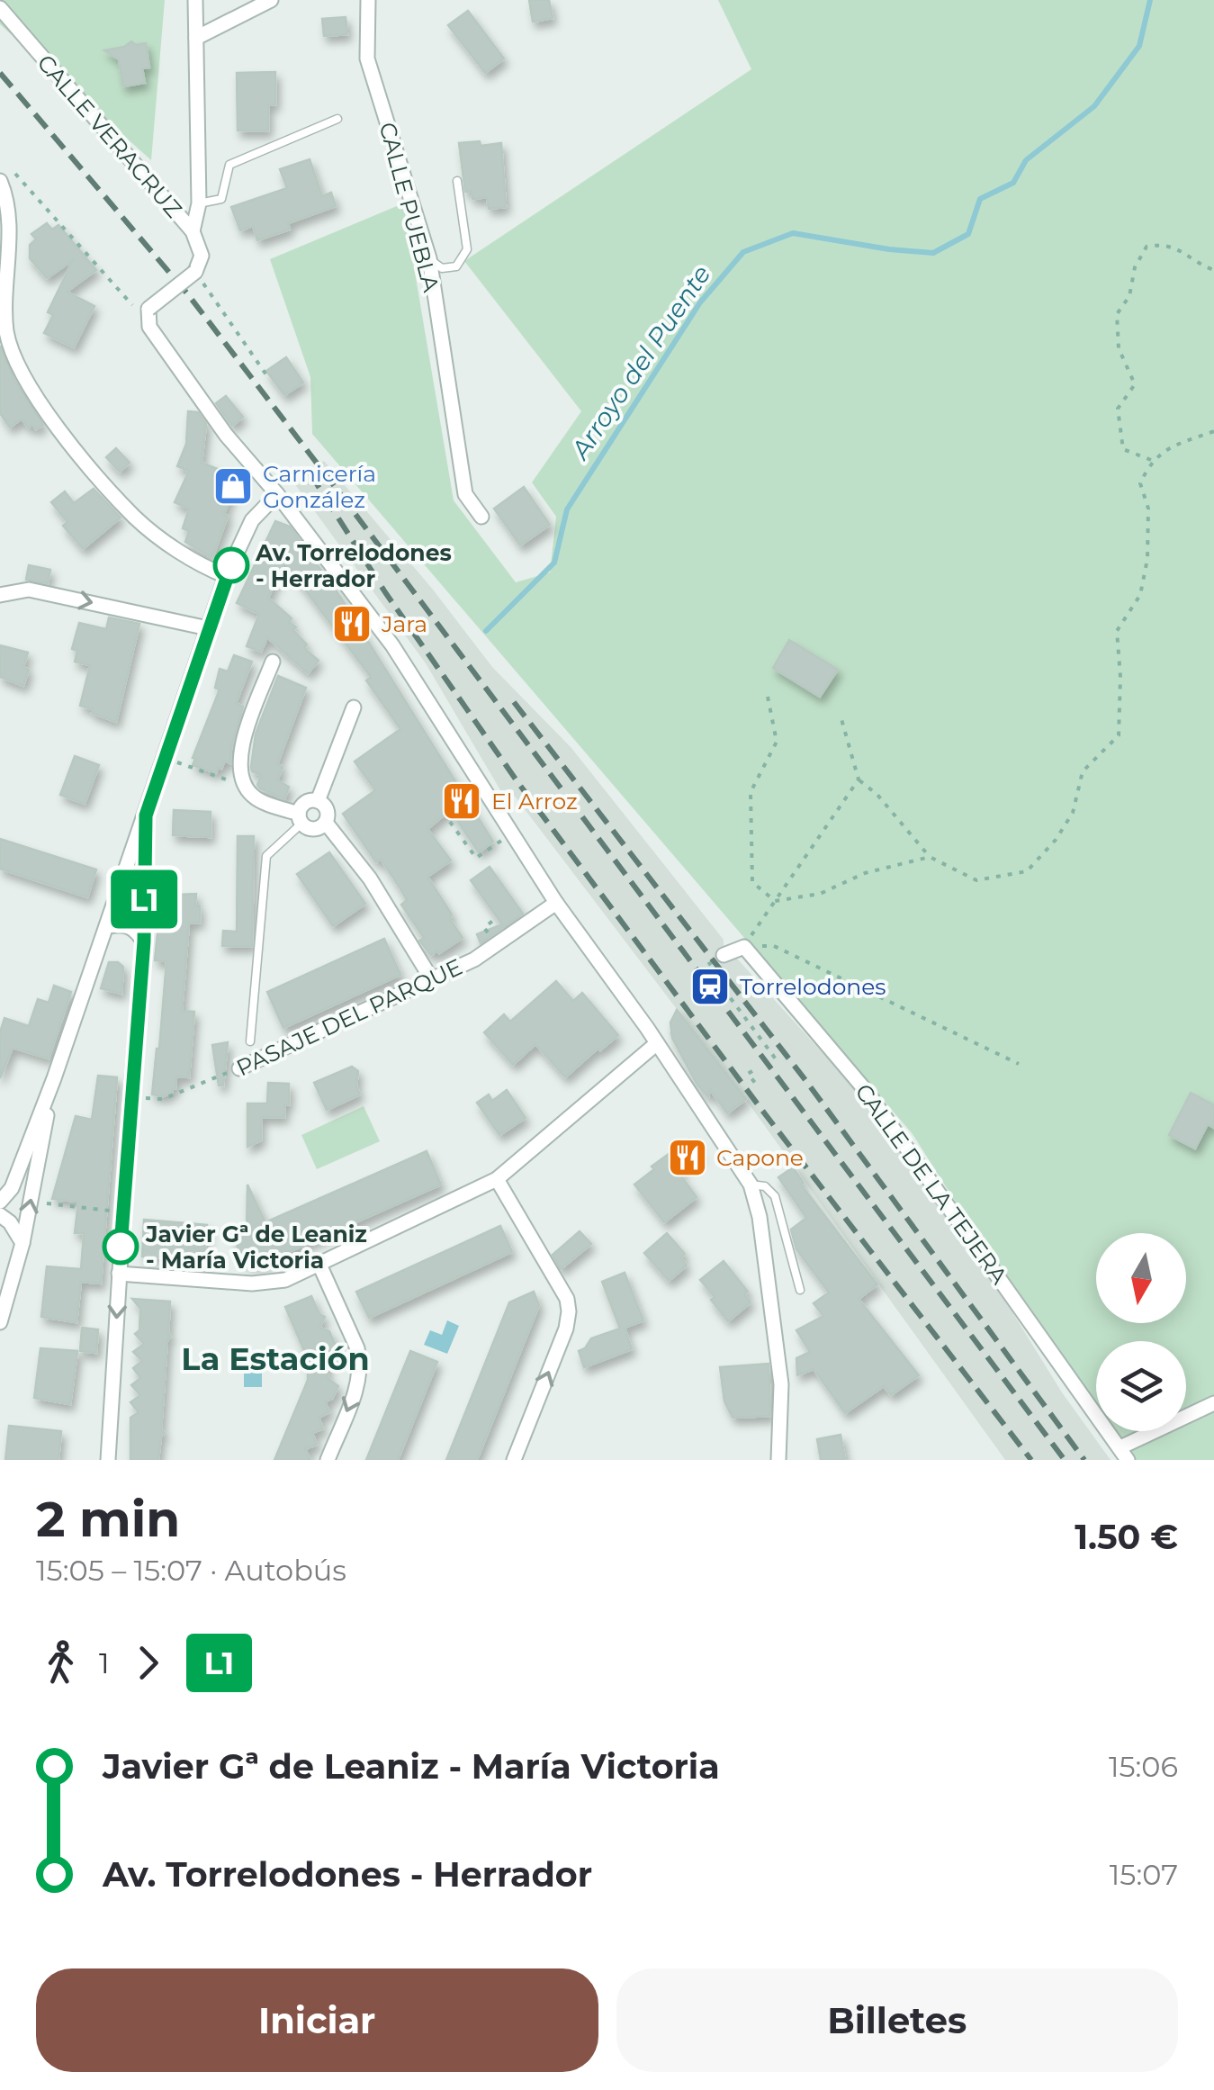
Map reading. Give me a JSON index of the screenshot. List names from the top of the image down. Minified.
{"streets":{"street":["CALLE VERACRUZ","CALLE PUEBLA","PASAJE DEL PARQUE","CALLE DE LA TEJERA"]},"districts":["La Estación"],"water":["Arroyo del Puente"],"places":{"shop":["Carnicería González"],"other":["Av. Torrelodones - Herrador","Javier Gª de Leaniz - María Victoria"],"restaurant":["Jara","El Arroz","Capone"],"station":["Torrelodones"]},"lines":["bus line L1"],"north":"bottom","page":{"on_map":"L1","heading":["2 min","15:05 – 15:07 · Autobús","1.50 €"],"legs":["1","L1"],"list":[{"name":"Javier Gª de Leaniz - María Victoria","value":"15:06"},{"name":"Av. Torrelodones - Herrador","value":"15:07"}],"buttons":["Iniciar","Billetes"]}}
